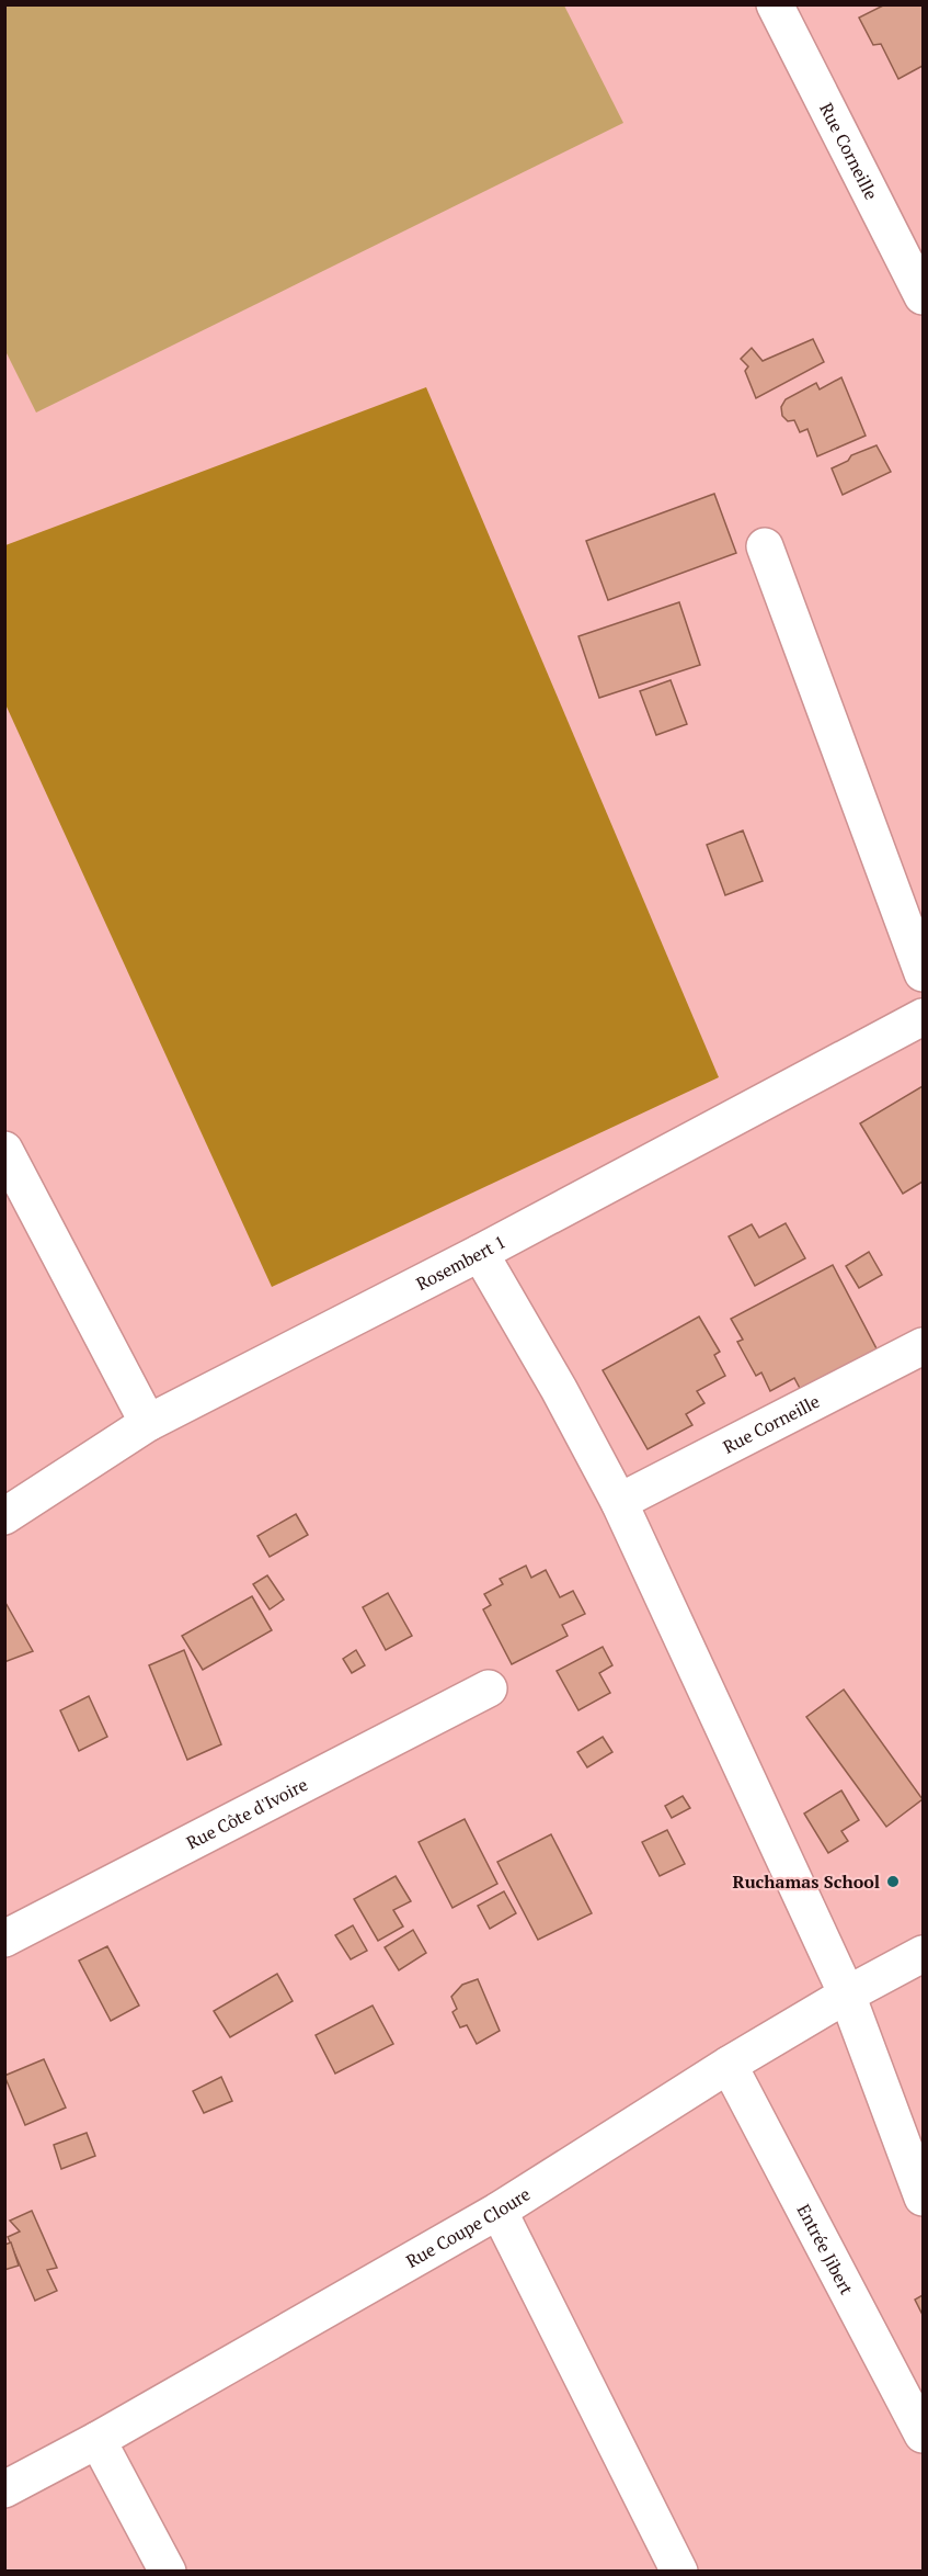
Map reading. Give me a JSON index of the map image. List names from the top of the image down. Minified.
{"streets":{"street":["Rue Corneille","Rosembert 1","Rue Côte d'Ivoire","Rue Coupe Cloure","Entrée Jibert"]},"crossings":[["Rue Coupe Cloure","Entrée Jibert"]],"places":["Ruchamas School"]}
